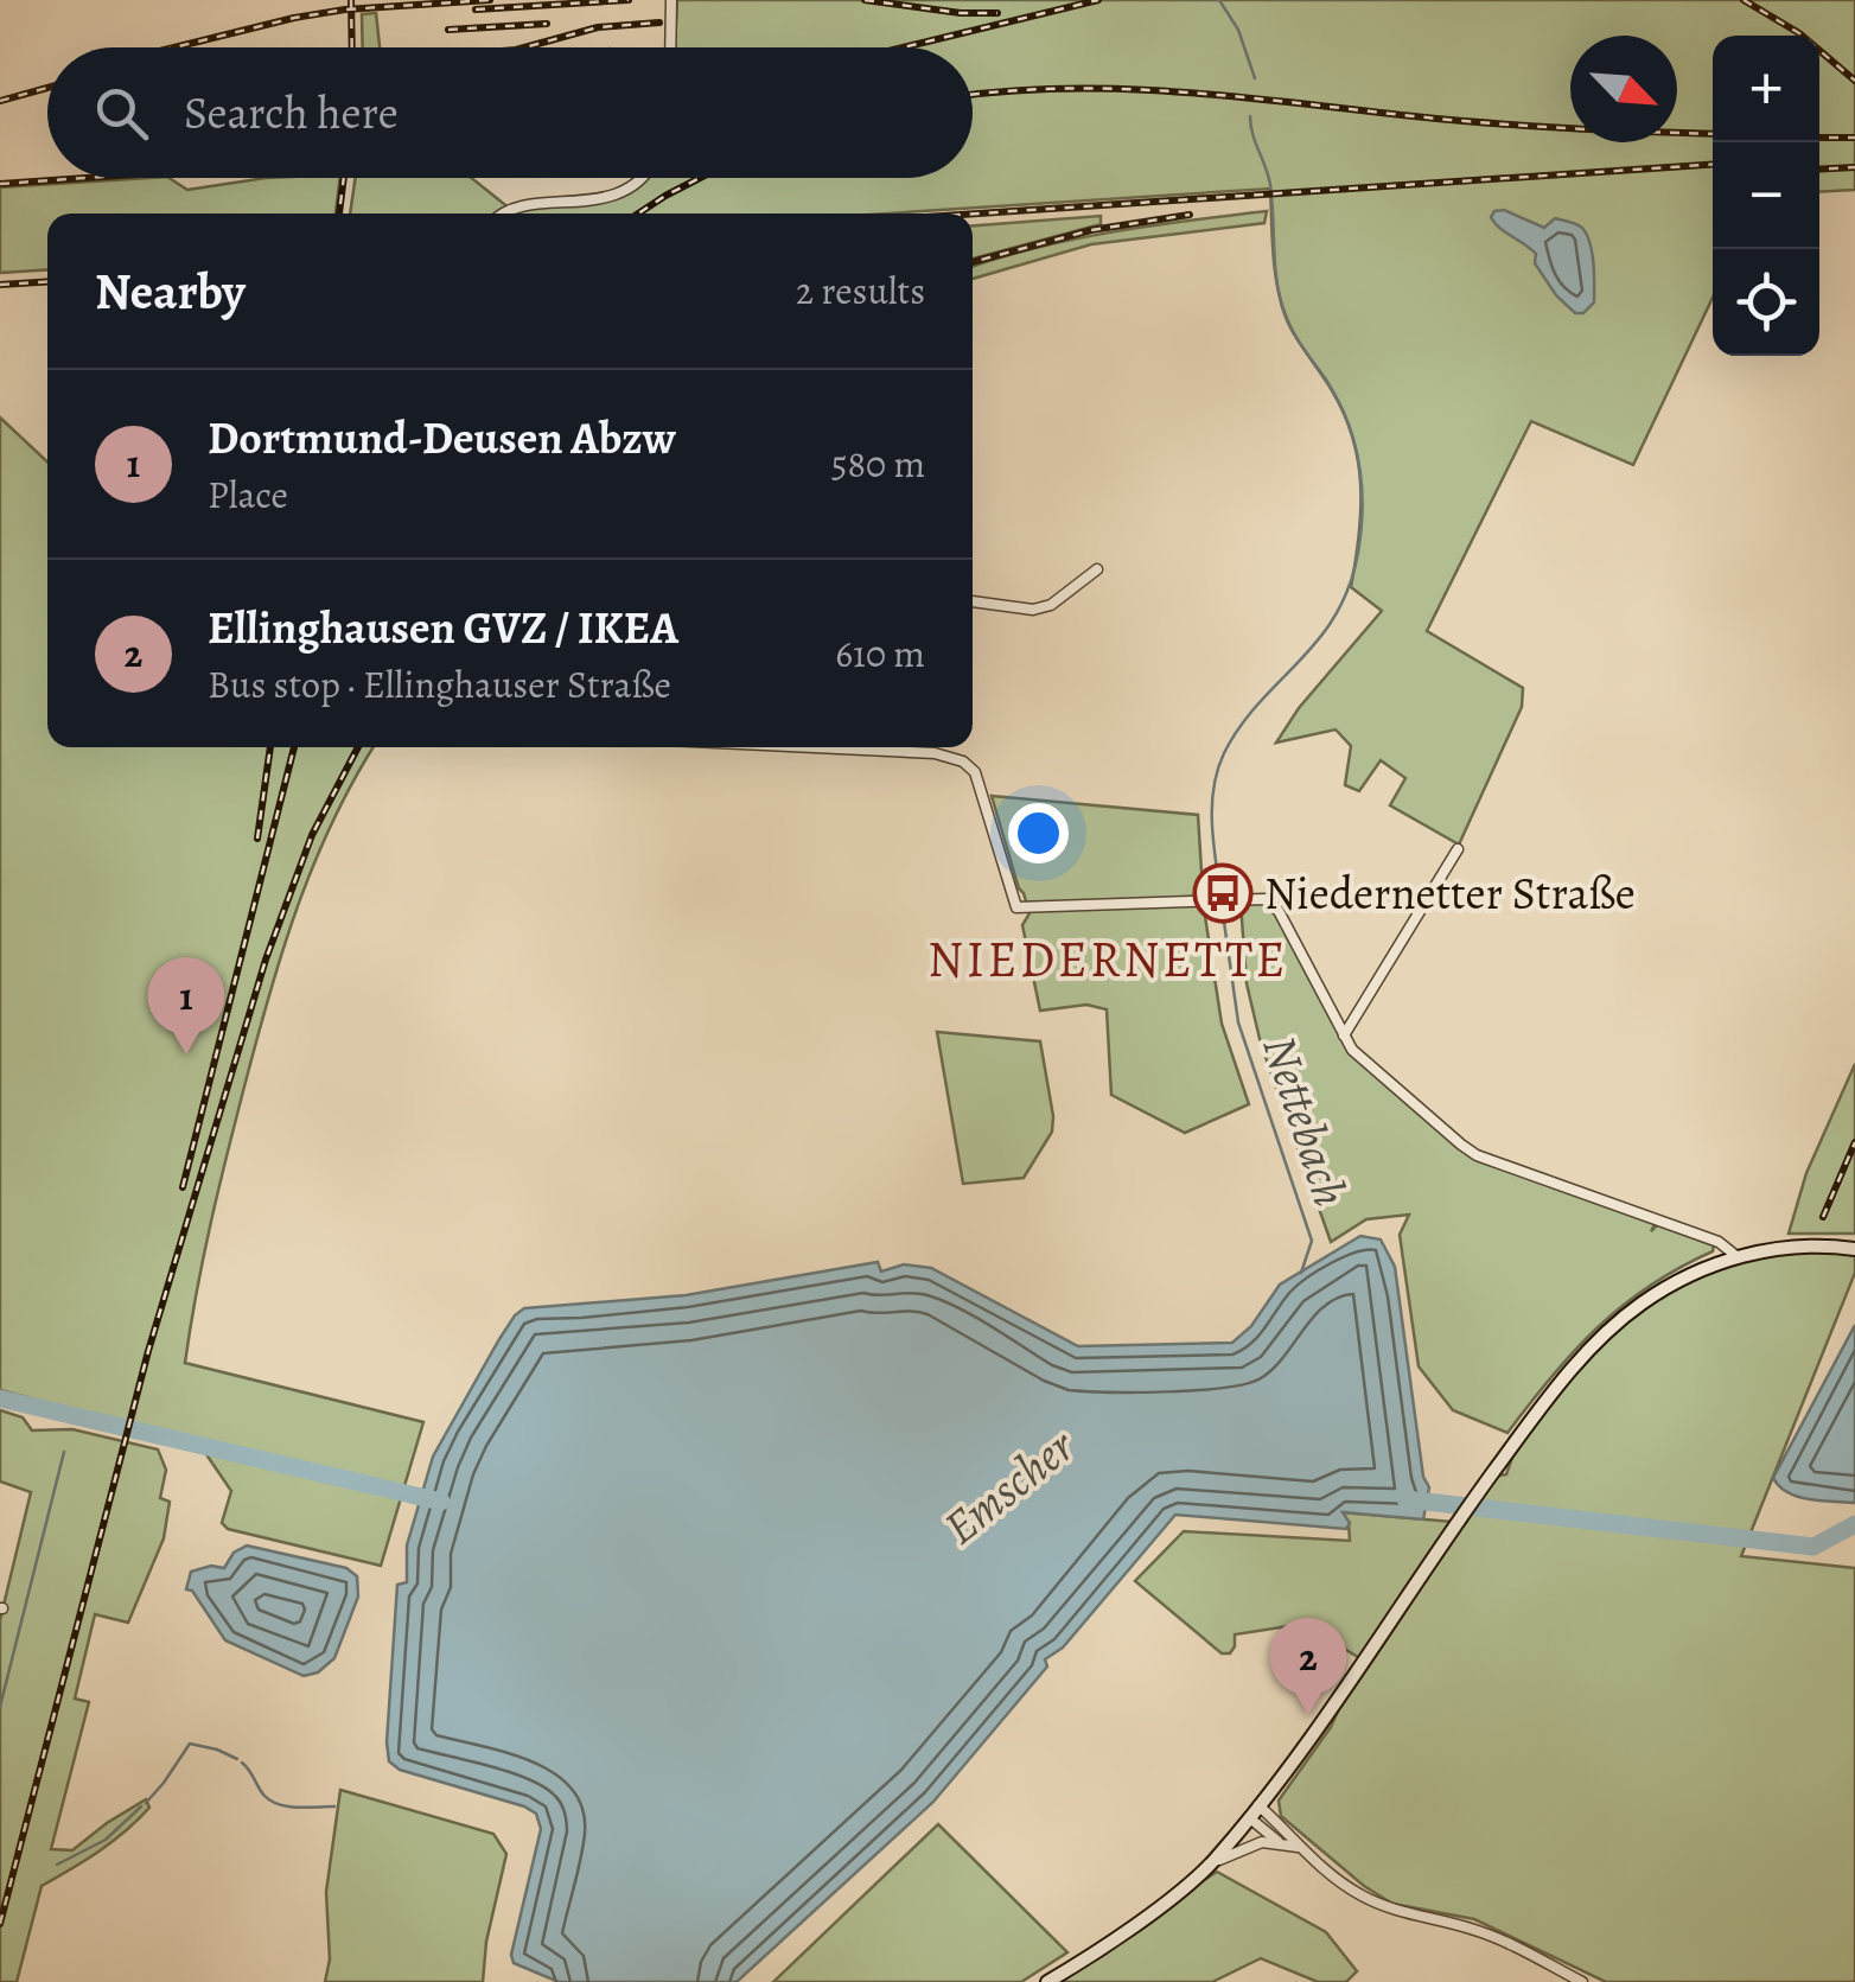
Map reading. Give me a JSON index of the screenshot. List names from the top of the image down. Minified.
{"districts":["NIEDERNETTE"],"water":["Nettebach","Emscher"],"places":{"bus stop":["Niedernetter Straße"]},"north":"bottom right","page":{"map_buttons":["+","−"],"search":"Search here","heading":["Nearby","2 results"],"list":[{"mark":"1","name":"Dortmund-Deusen Abzw","note":"Place","value":"580 m"},{"mark":"2","name":"Ellinghausen GVZ / IKEA","note":"Bus stop · Ellinghauser Straße","value":"610 m"}],"pins":["1","2"]}}
